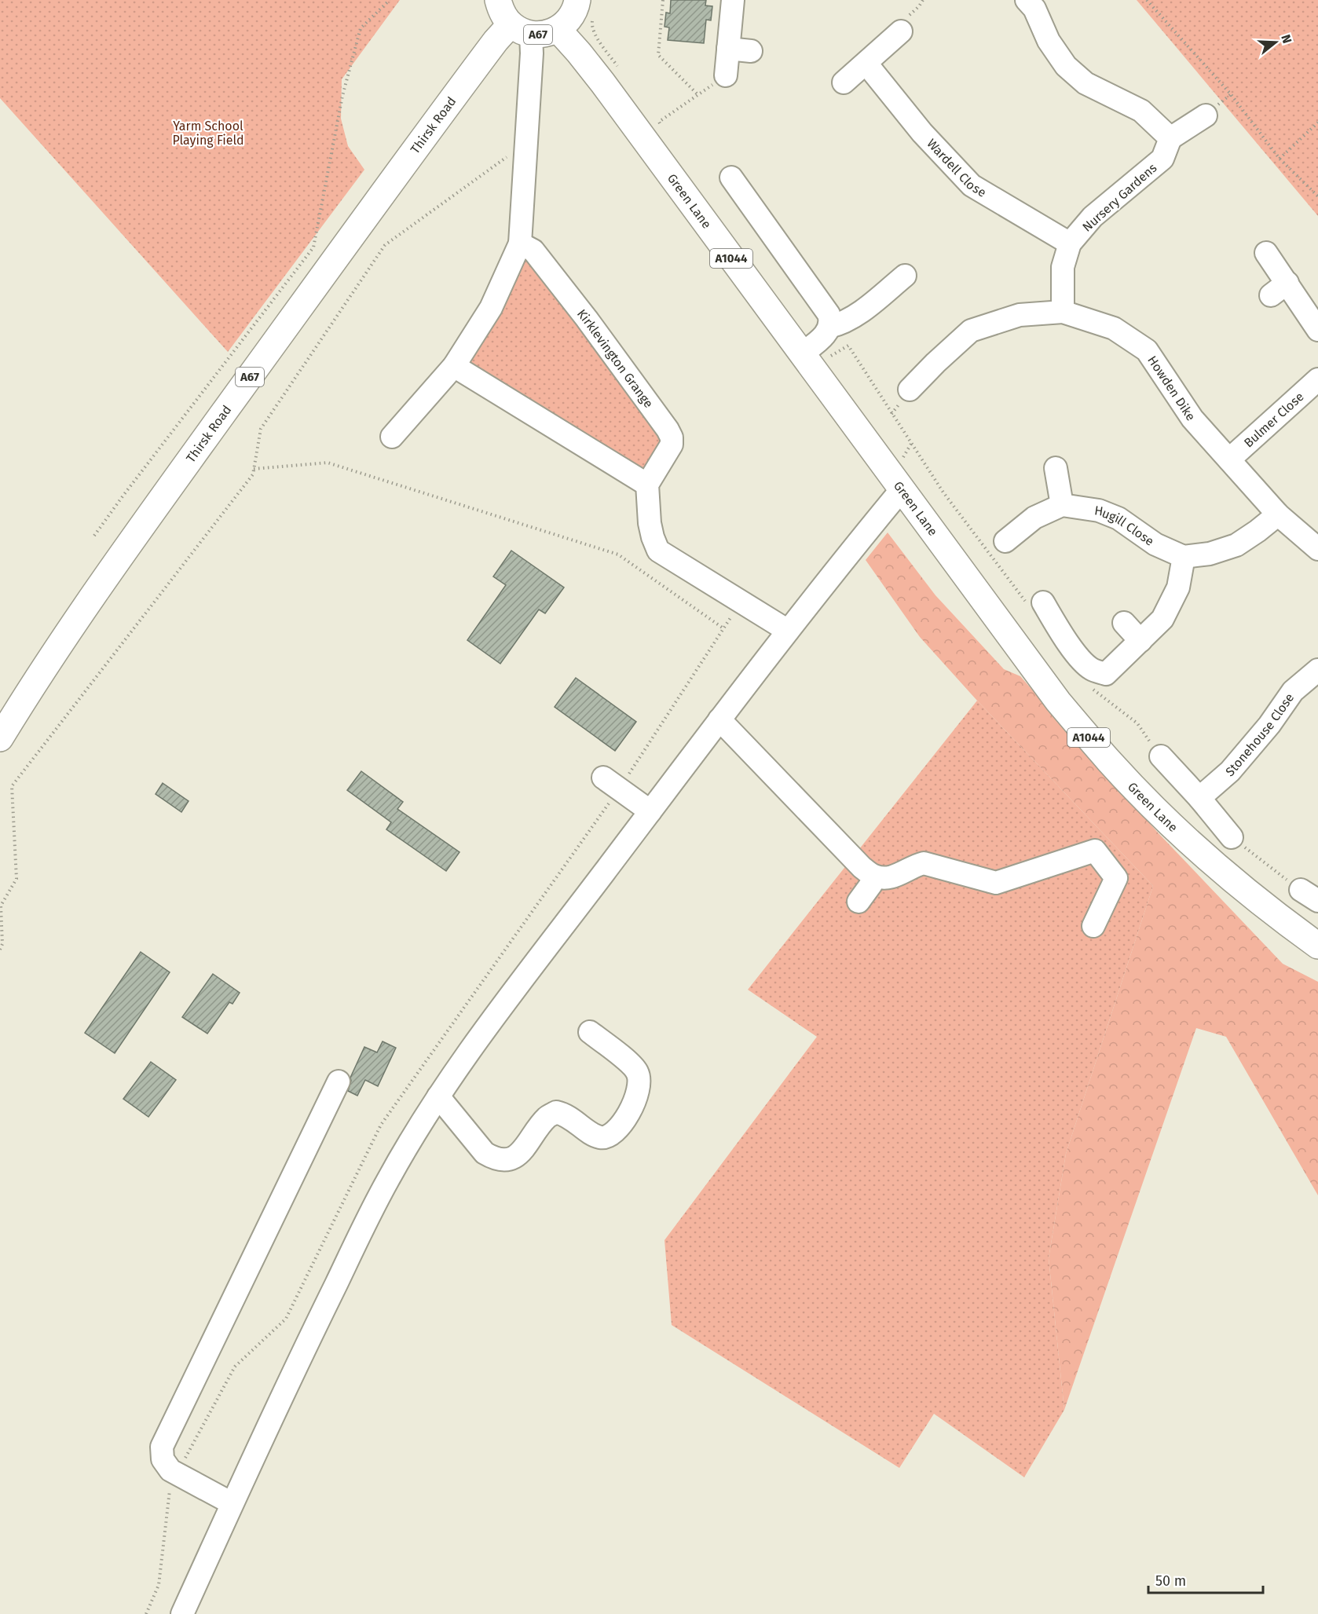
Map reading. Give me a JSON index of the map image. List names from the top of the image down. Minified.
{"streets":{"main road":["A67","Thirsk Road","Green Lane","A1044"],"street":["Wardell Close","Nursery Gardens","Kirklevington Grange","Howden Dike","Bulmer Close","Hugill Close","Stonehouse Close"]},"crossings":[["A67","Thirsk Road"],["A67","Green Lane"],["Wardell Close","Nursery Gardens"],["Nursery Gardens","Howden Dike"],["Howden Dike","Bulmer Close"]],"parks":["Yarm School Playing Field"],"scale_bar":"50 m","north":"right"}
